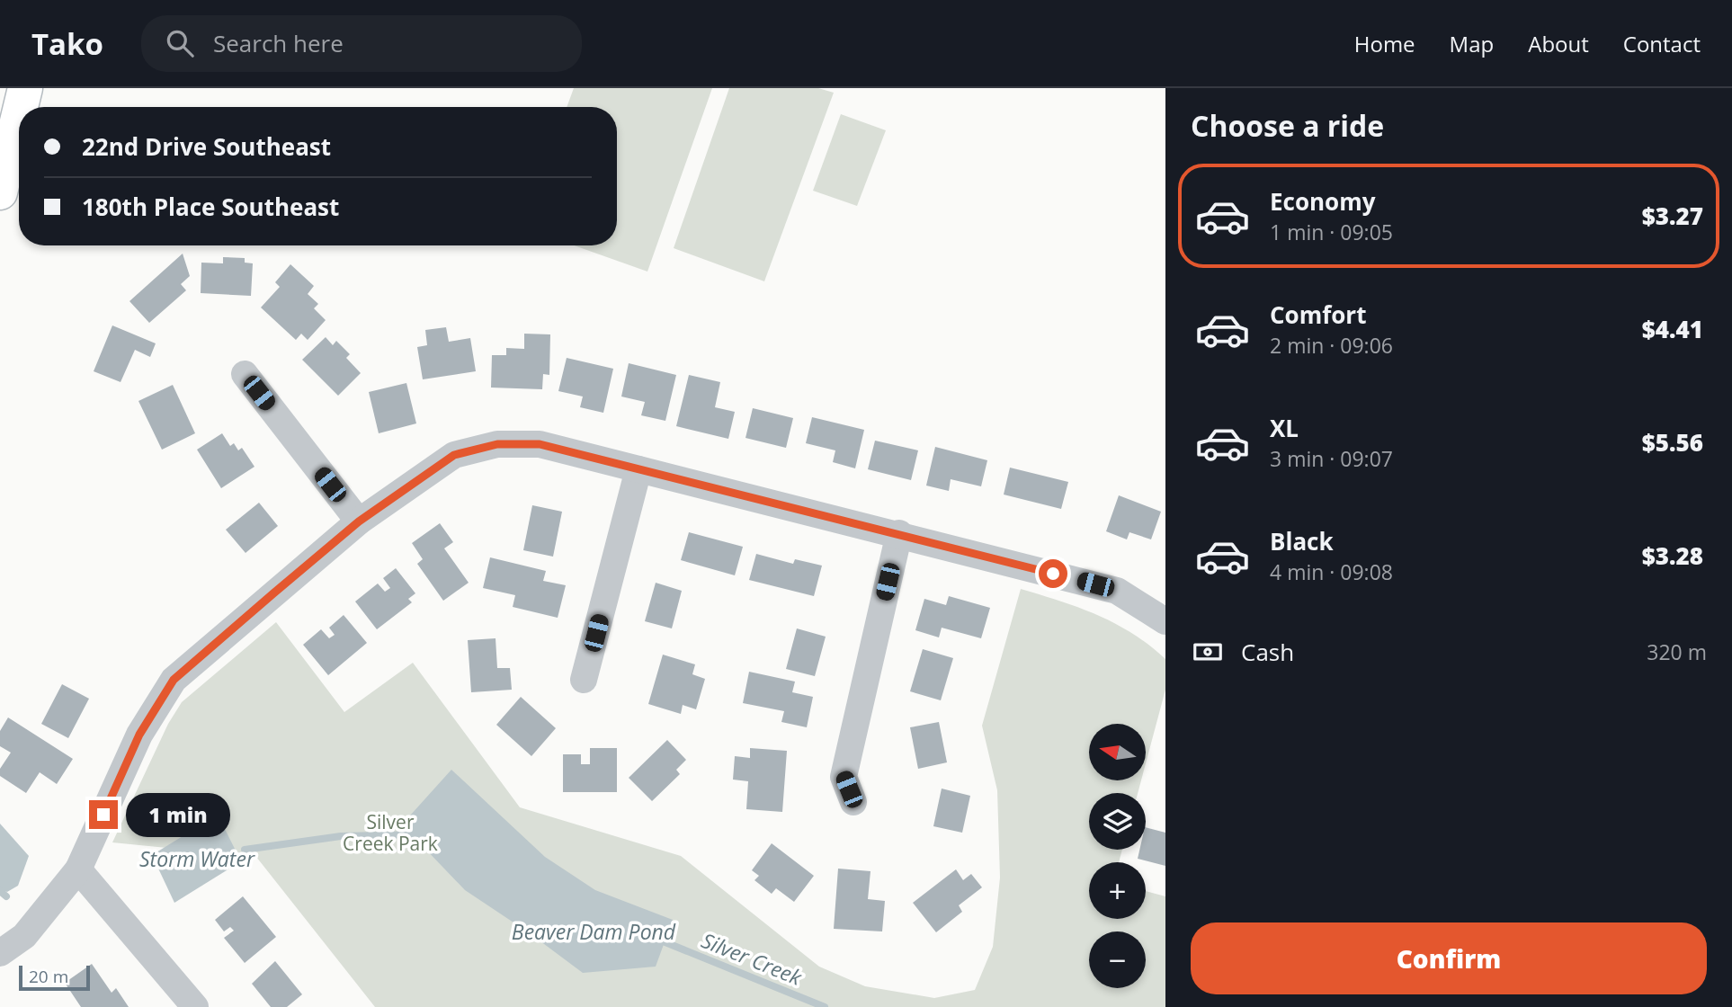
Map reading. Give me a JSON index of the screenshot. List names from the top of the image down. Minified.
{"water":["Storm Water","Beaver Dam Pond","Silver Creek"],"parks":["Silver Creek Park"],"scale_bar":"20 m","north":"left","page":{"header":"Tako","search":"Search here","nav":["Home","Map","About","Contact"],"heading":"Choose a ride","banner":["22nd Drive Southeast","180th Place Southeast"],"list":[{"name":"Economy","note":"1 min · 09:05","value":"$3.27"},{"name":"Comfort","note":"2 min · 09:06","value":"$4.41"},{"name":"XL","note":"3 min · 09:07","value":"$5.56"},{"name":"Black","note":"4 min · 09:08","value":"$3.28"}],"pay":["Cash","320 m"],"map_buttons":["+","−"],"bubble":"1 min","buttons":"Confirm","scale":"20 m"}}
